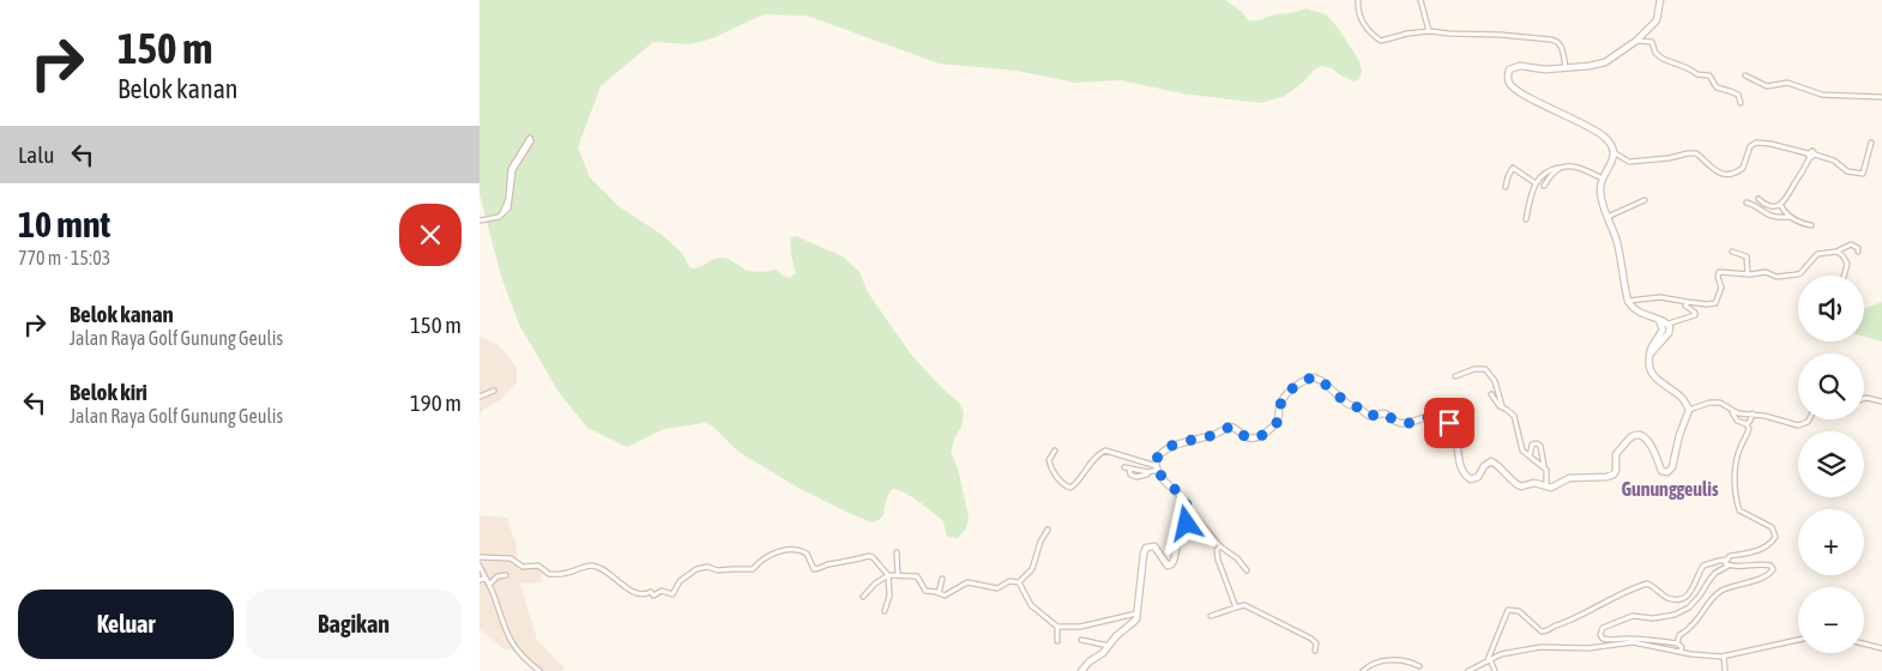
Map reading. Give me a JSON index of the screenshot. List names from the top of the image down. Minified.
{"districts":["Gununggeulis"],"page":{"turn":["150 m","Belok kanan"],"then":"Lalu","heading":["10 mnt","770 m · 15:03"],"map_buttons":["+","−"],"list":[{"name":"Belok kanan","note":"Jalan Raya Golf Gunung Geulis","value":"150 m"},{"name":"Belok kiri","note":"Jalan Raya Golf Gunung Geulis","value":"190 m"}],"buttons":["Keluar","Bagikan"]}}
